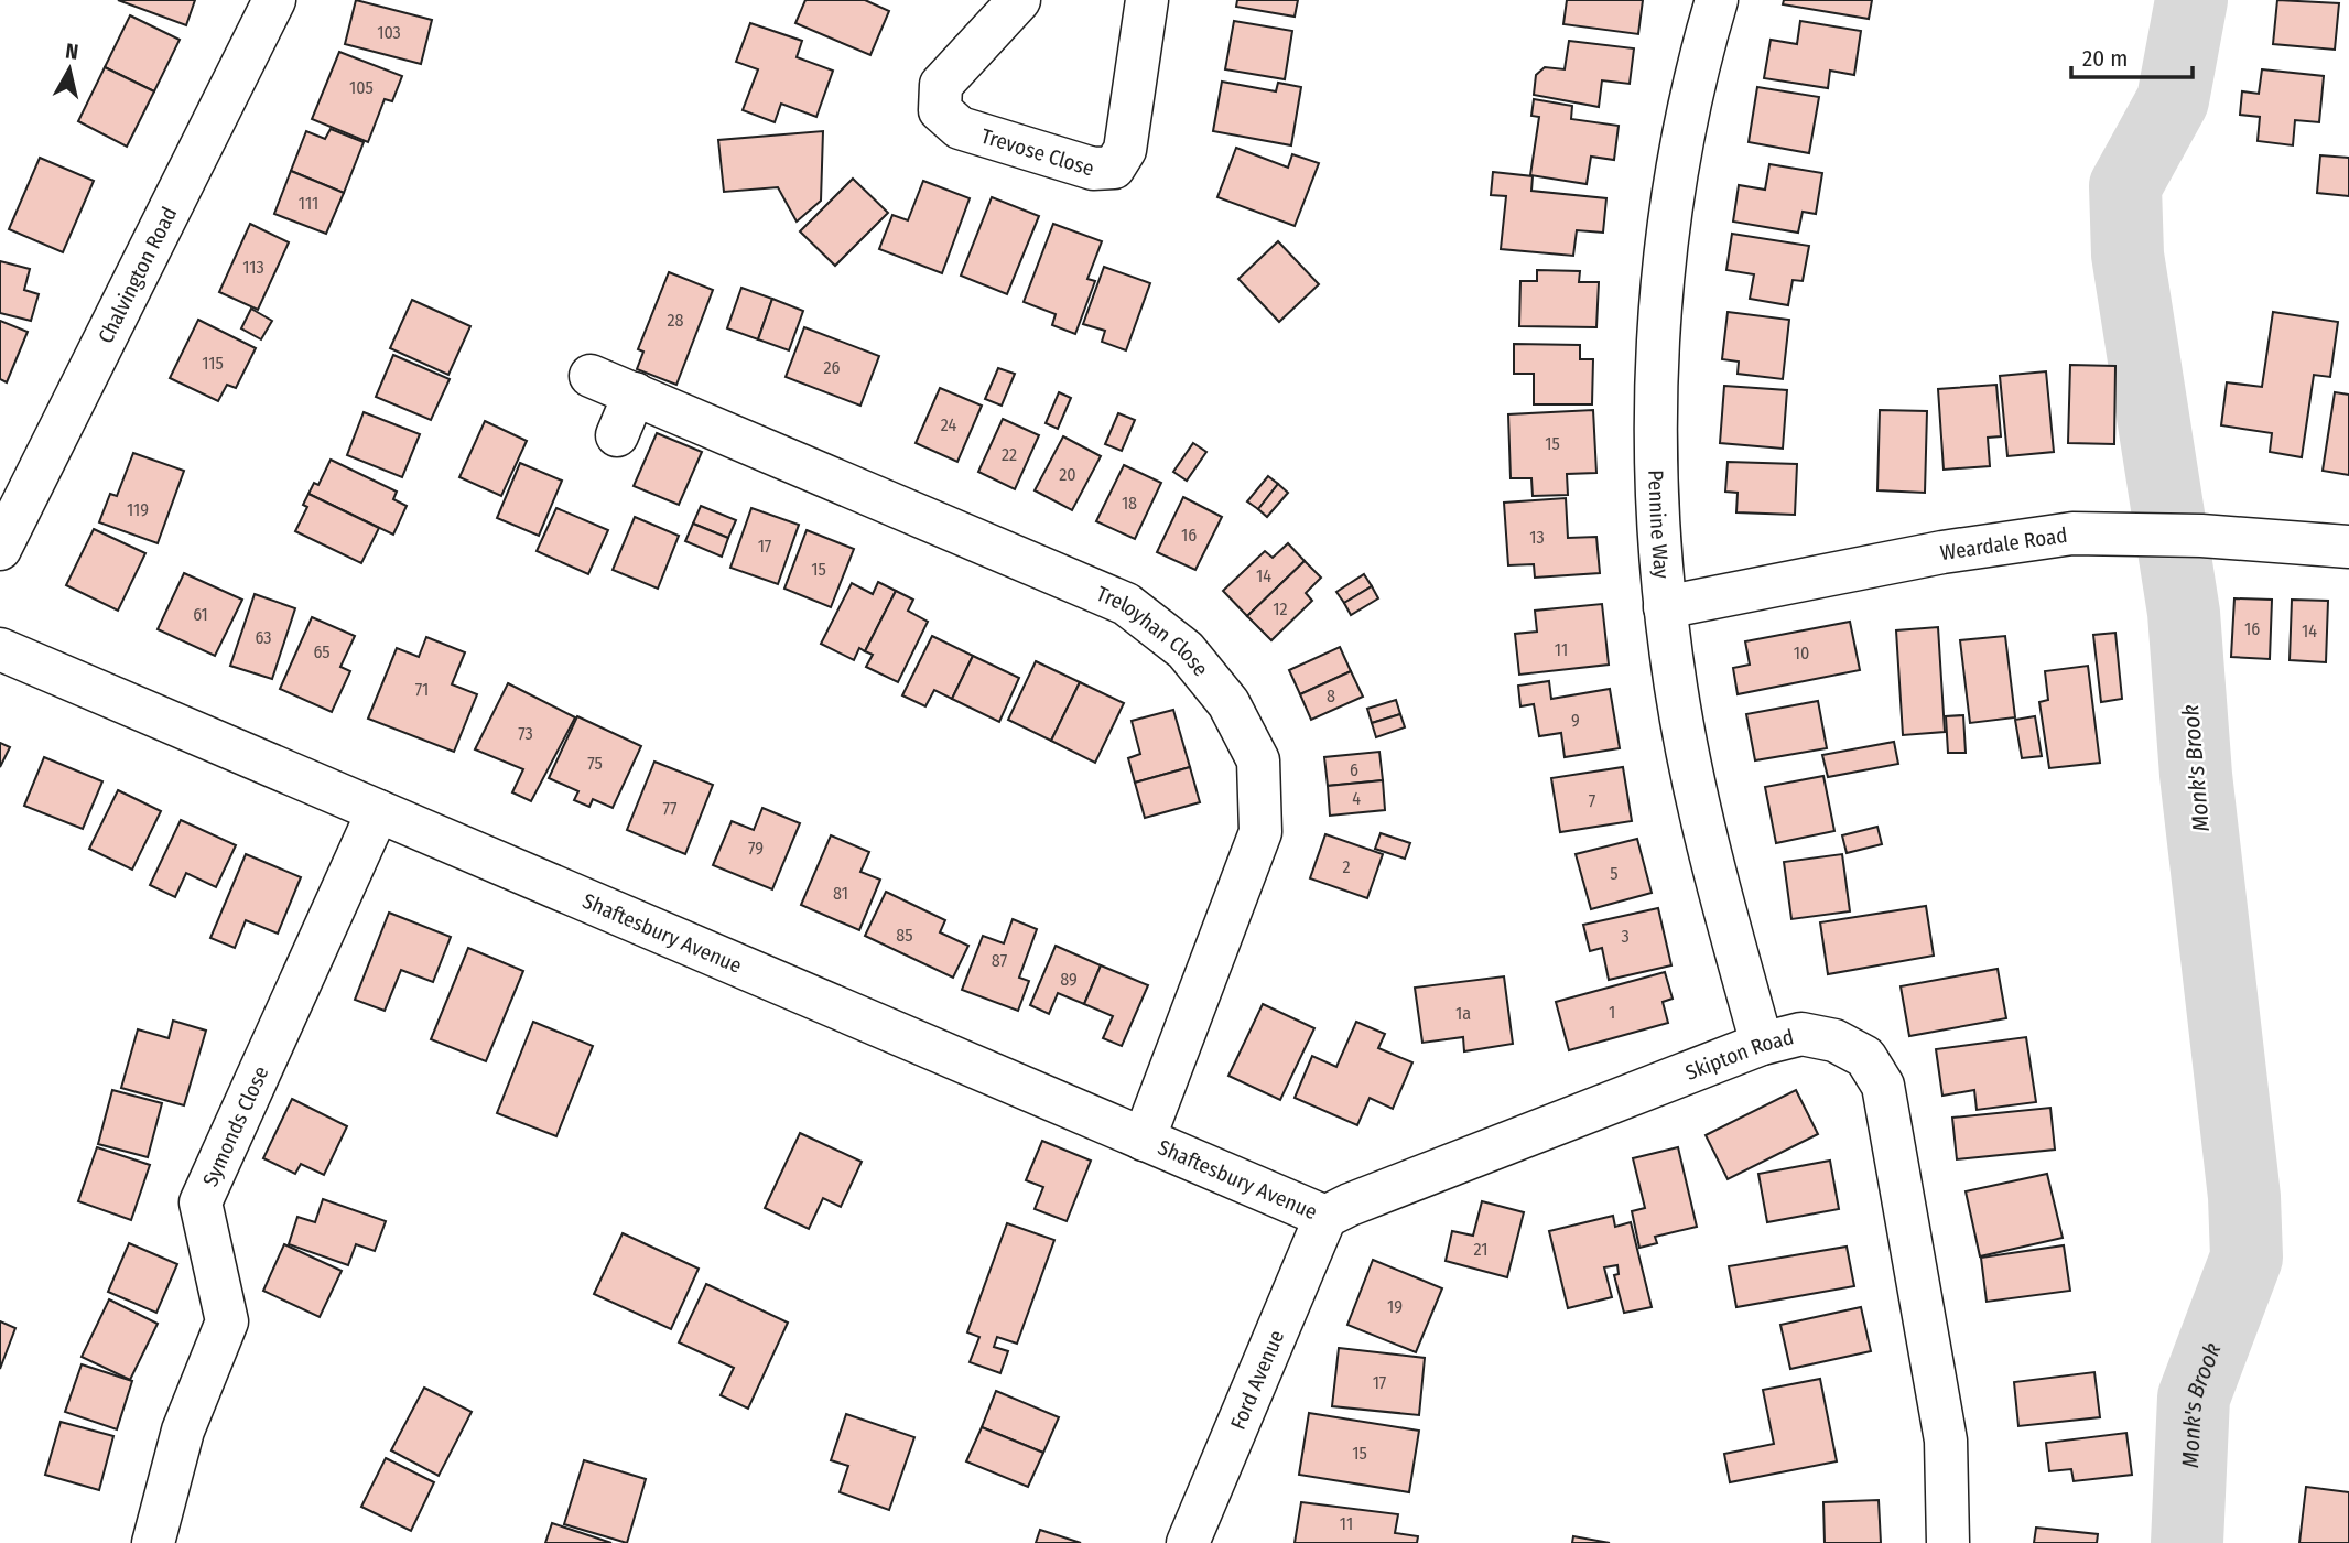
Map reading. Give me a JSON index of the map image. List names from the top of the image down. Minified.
{"streets":{"street":["Trevose Close","Chalvington Road","Pennine Way","Weardale Road","Treloyhan Close","Shaftesbury Avenue","Skipton Road","Symonds Close","Ford Avenue"]},"crossings":[["Pennine Way","Weardale Road"],["Pennine Way","Skipton Road"],["Treloyhan Close","Shaftesbury Avenue"],["Shaftesbury Avenue","Skipton Road"],["Shaftesbury Avenue","Symonds Close"],["Shaftesbury Avenue","Ford Avenue"],["Skipton Road","Ford Avenue"]],"water":["Monk's Brook"],"house_numbers":["103","105","111","113","28","115","26","24","15","22","20","18","119","16","13","17","15","14","12","61","16","14","63","11","65","10","71","8","9","73","75","6","4","7","77","79","2","5","81","85","3","87","89","1","1a","21","19","17","15","11"],"scale_bar":"20 m","north":"top"}
